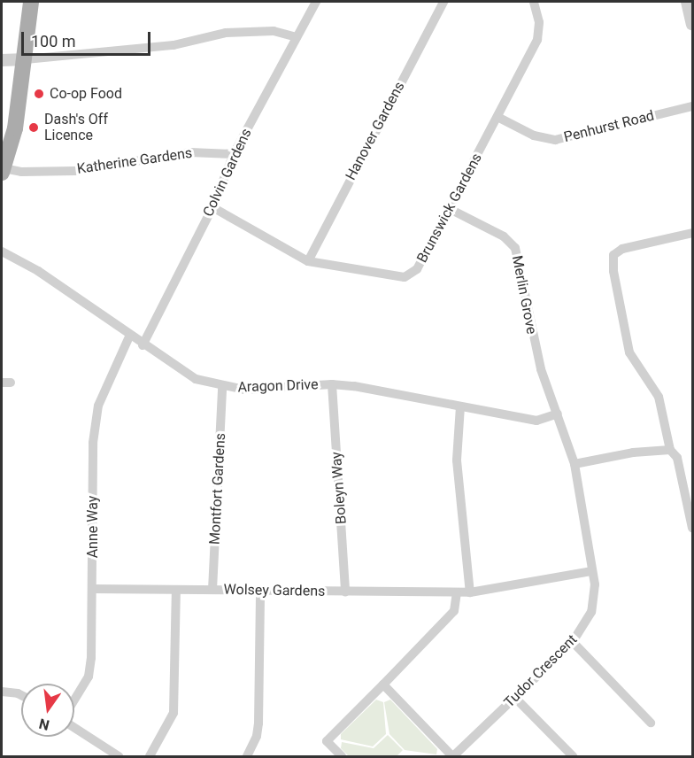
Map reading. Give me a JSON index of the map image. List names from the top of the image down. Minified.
{"streets":{"street":["Penhurst Road","Hanover Gardens","Katherine Gardens","Colvin Gardens","Brunswick Gardens","Merlin Grove","Aragon Drive","Boleyn Way","Montfort Gardens","Anne Way","Wolsey Gardens","Tudor Crescent"]},"crossings":[["Penhurst Road","Brunswick Gardens"],["Hanover Gardens","Brunswick Gardens"],["Katherine Gardens","Colvin Gardens"],["Colvin Gardens","Brunswick Gardens"],["Colvin Gardens","Aragon Drive"],["Brunswick Gardens","Merlin Grove"],["Merlin Grove","Aragon Drive"],["Merlin Grove","Tudor Crescent"],["Aragon Drive","Boleyn Way"],["Aragon Drive","Montfort Gardens"],["Aragon Drive","Anne Way"],["Aragon Drive","Tudor Crescent"],["Boleyn Way","Wolsey Gardens"],["Montfort Gardens","Wolsey Gardens"],["Anne Way","Wolsey Gardens"],["Wolsey Gardens","Tudor Crescent"]],"places":["Co-op Food","Dash's Off Licence"],"scale_bar":"100 m","north":"bottom"}
